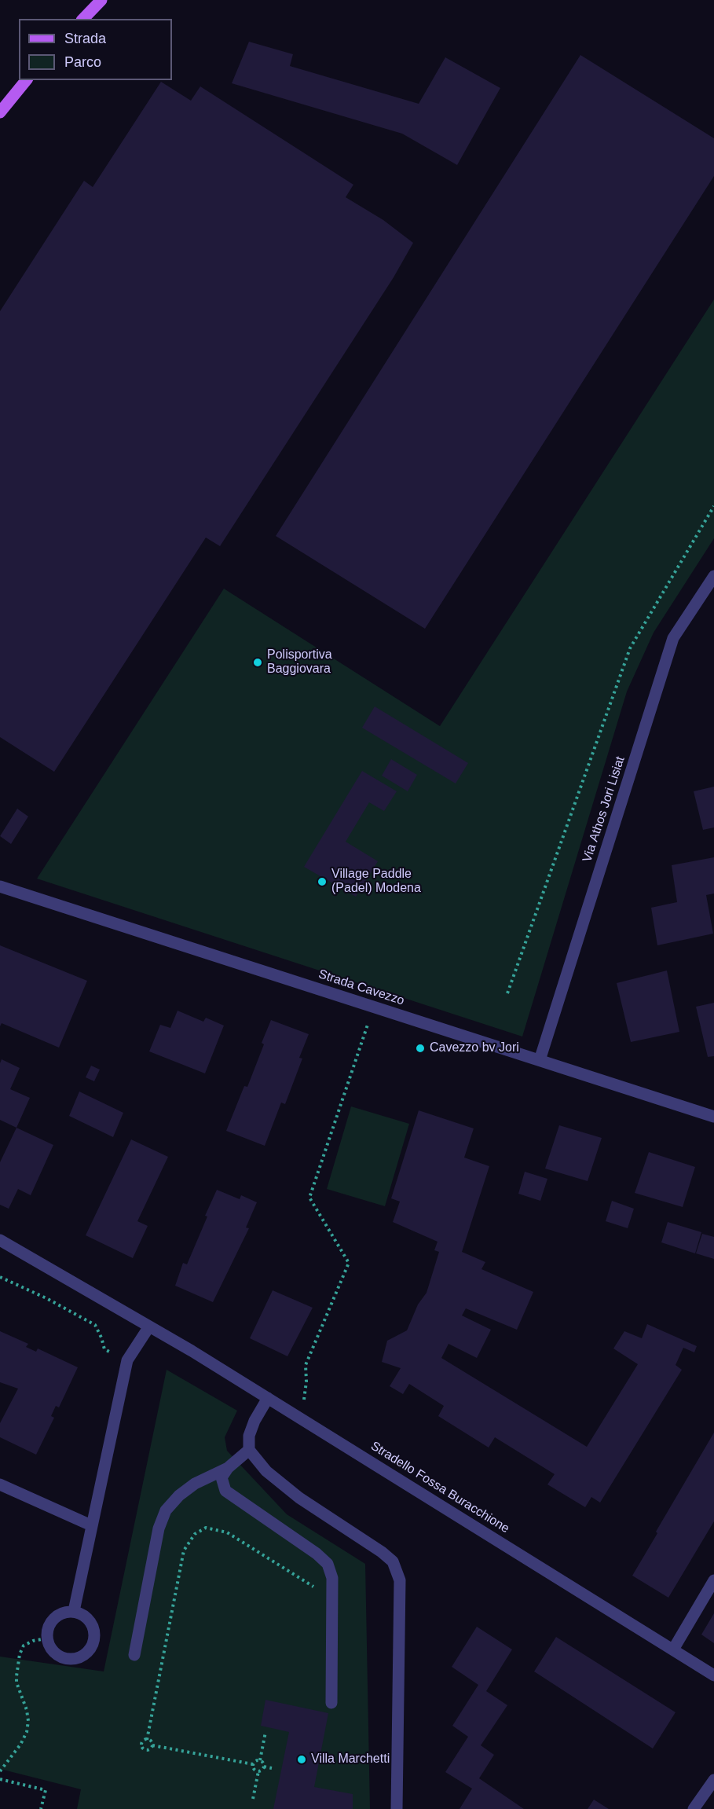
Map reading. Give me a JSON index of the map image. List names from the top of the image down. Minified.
{"streets":{"street":["Via Athos Jori Lisiat","Strada Cavezzo","Stradello Fossa Buracchione"]},"crossings":[["Via Athos Jori Lisiat","Strada Cavezzo"]],"places":["Polisportiva Baggiovara","Village Paddle (Padel) Modena","Cavezzo bv Jori","Villa Marchetti"],"legend":["Strada","Parco"]}
